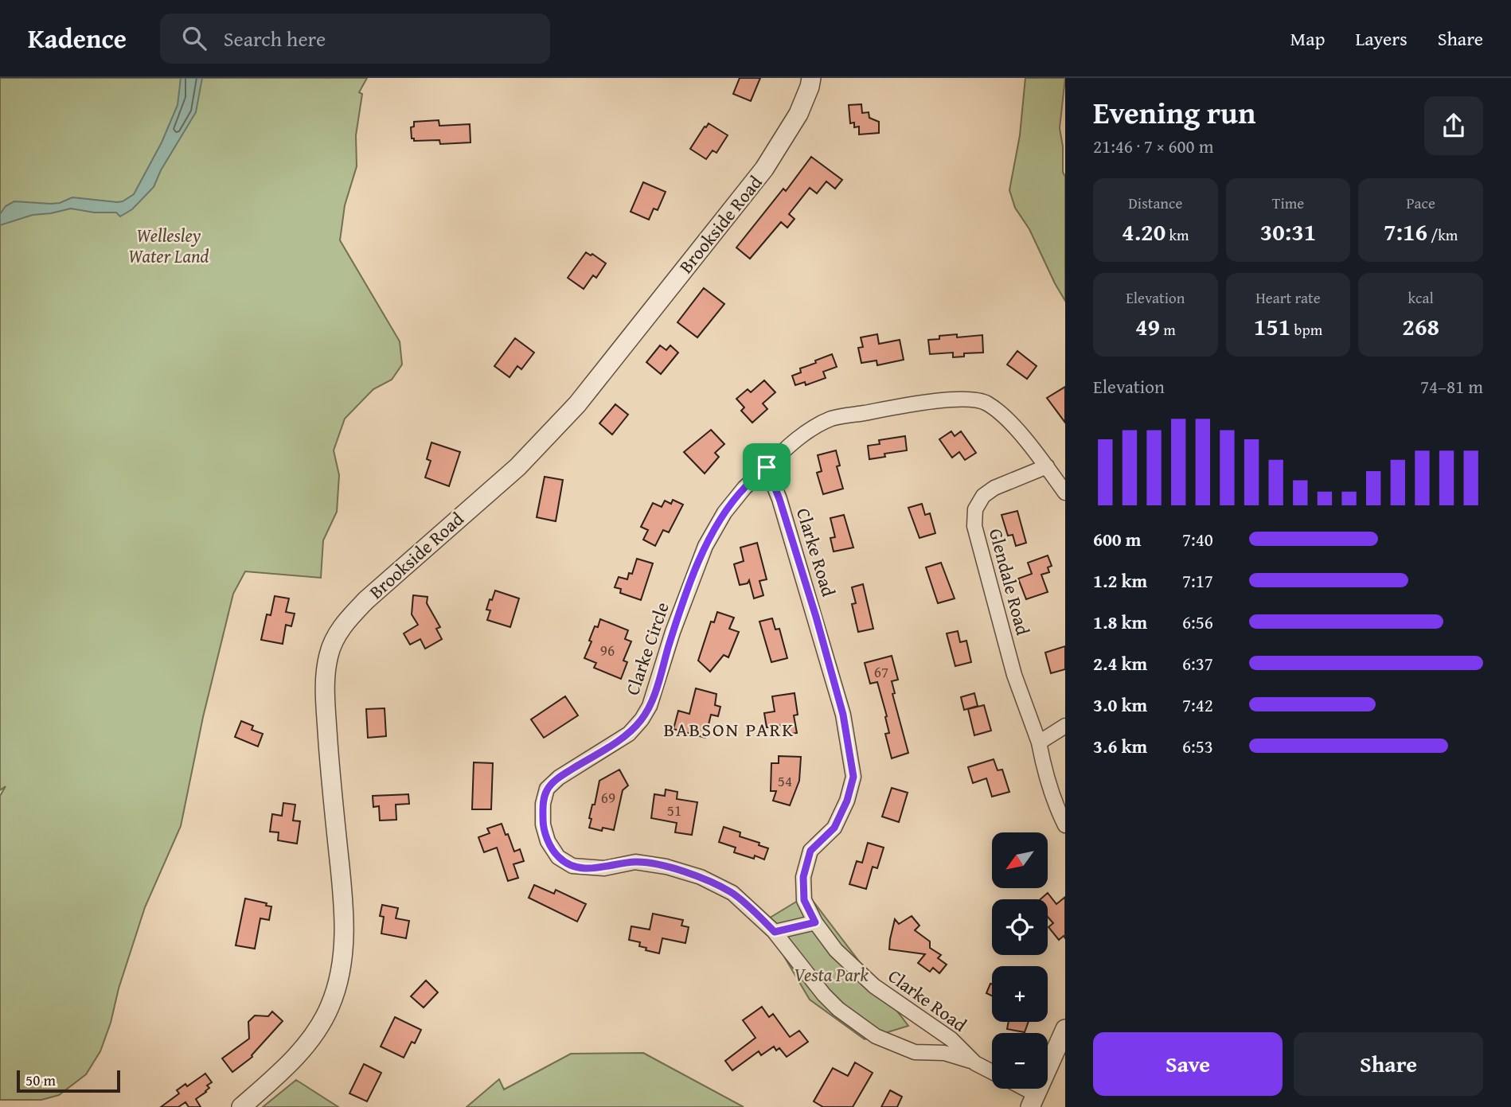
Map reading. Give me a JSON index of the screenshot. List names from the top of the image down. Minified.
{"streets":{"street":["Brookside Road","Clarke Road","Glendale Road","Clarke Circle"]},"crossings":[["Clarke Road","Clarke Circle"]],"districts":["BABSON PARK"],"parks":["Wellesley Water Land","Vesta Park"],"house_numbers":["96","67","54","69","51"],"scale_bar":"50 m","north":"bottom left","page":{"header":"Kadence","search":"Search here","nav":["Map","Layers","Share"],"heading":["Evening run","21:46 · 7 × 600 m"],"stats":[["Distance","4.20 km"],["Time","30:31"],["Pace","7:16 /km"],["Elevation","49 m"],["Heart rate","151 bpm"],["kcal","268"]],"chart":["Elevation","74–81 m"],"list":[{"name":"600 m","note":"7:40"},{"name":"1.2 km","note":"7:17"},{"name":"1.8 km","note":"6:56"},{"name":"2.4 km","note":"6:37"},{"name":"3.0 km","note":"7:42"},{"name":"3.6 km","note":"6:53"}],"map_buttons":["+","−"],"buttons":["Save","Share"],"scale":"50 m"}}
